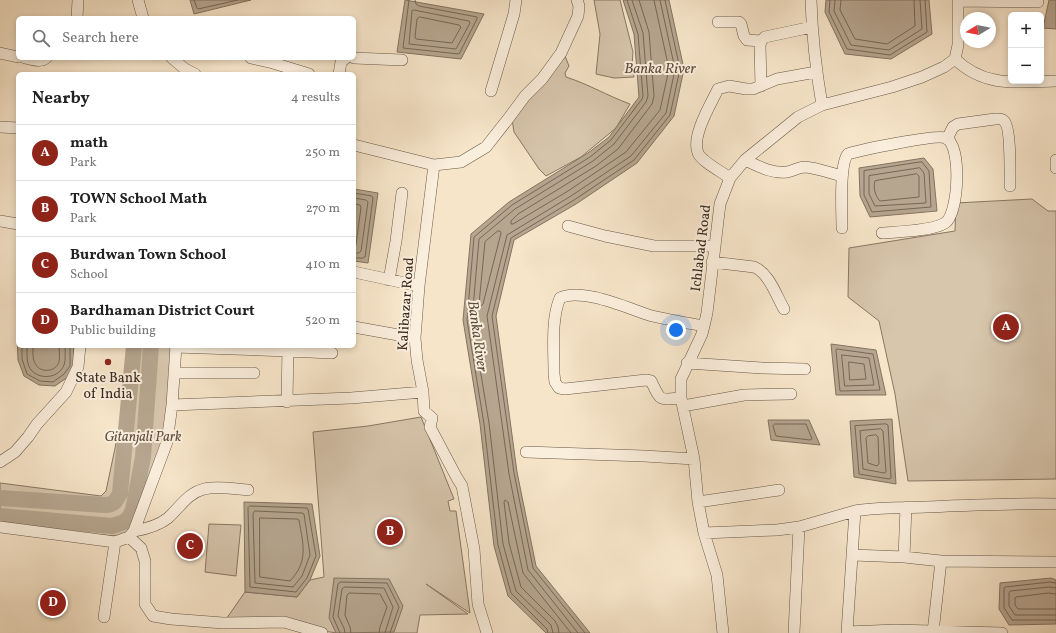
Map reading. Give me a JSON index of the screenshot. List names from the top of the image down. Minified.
{"streets":{"street":["Ichlabad Road","Kalibazar Road"]},"water":["Banka River"],"parks":["Gitanjali Park"],"places":["State Bank of India"],"north":"left","page":{"map_buttons":["+","−"],"search":"Search here","heading":["Nearby","4 results"],"list":[{"mark":"A","name":"math","note":"Park","value":"250 m"},{"mark":"B","name":"TOWN School Math","note":"Park","value":"270 m"},{"mark":"C","name":"Burdwan Town School","note":"School","value":"410 m"},{"mark":"D","name":"Bardhaman District Court","note":"Public building","value":"520 m"}],"pins":["A","B","C","D"]}}
